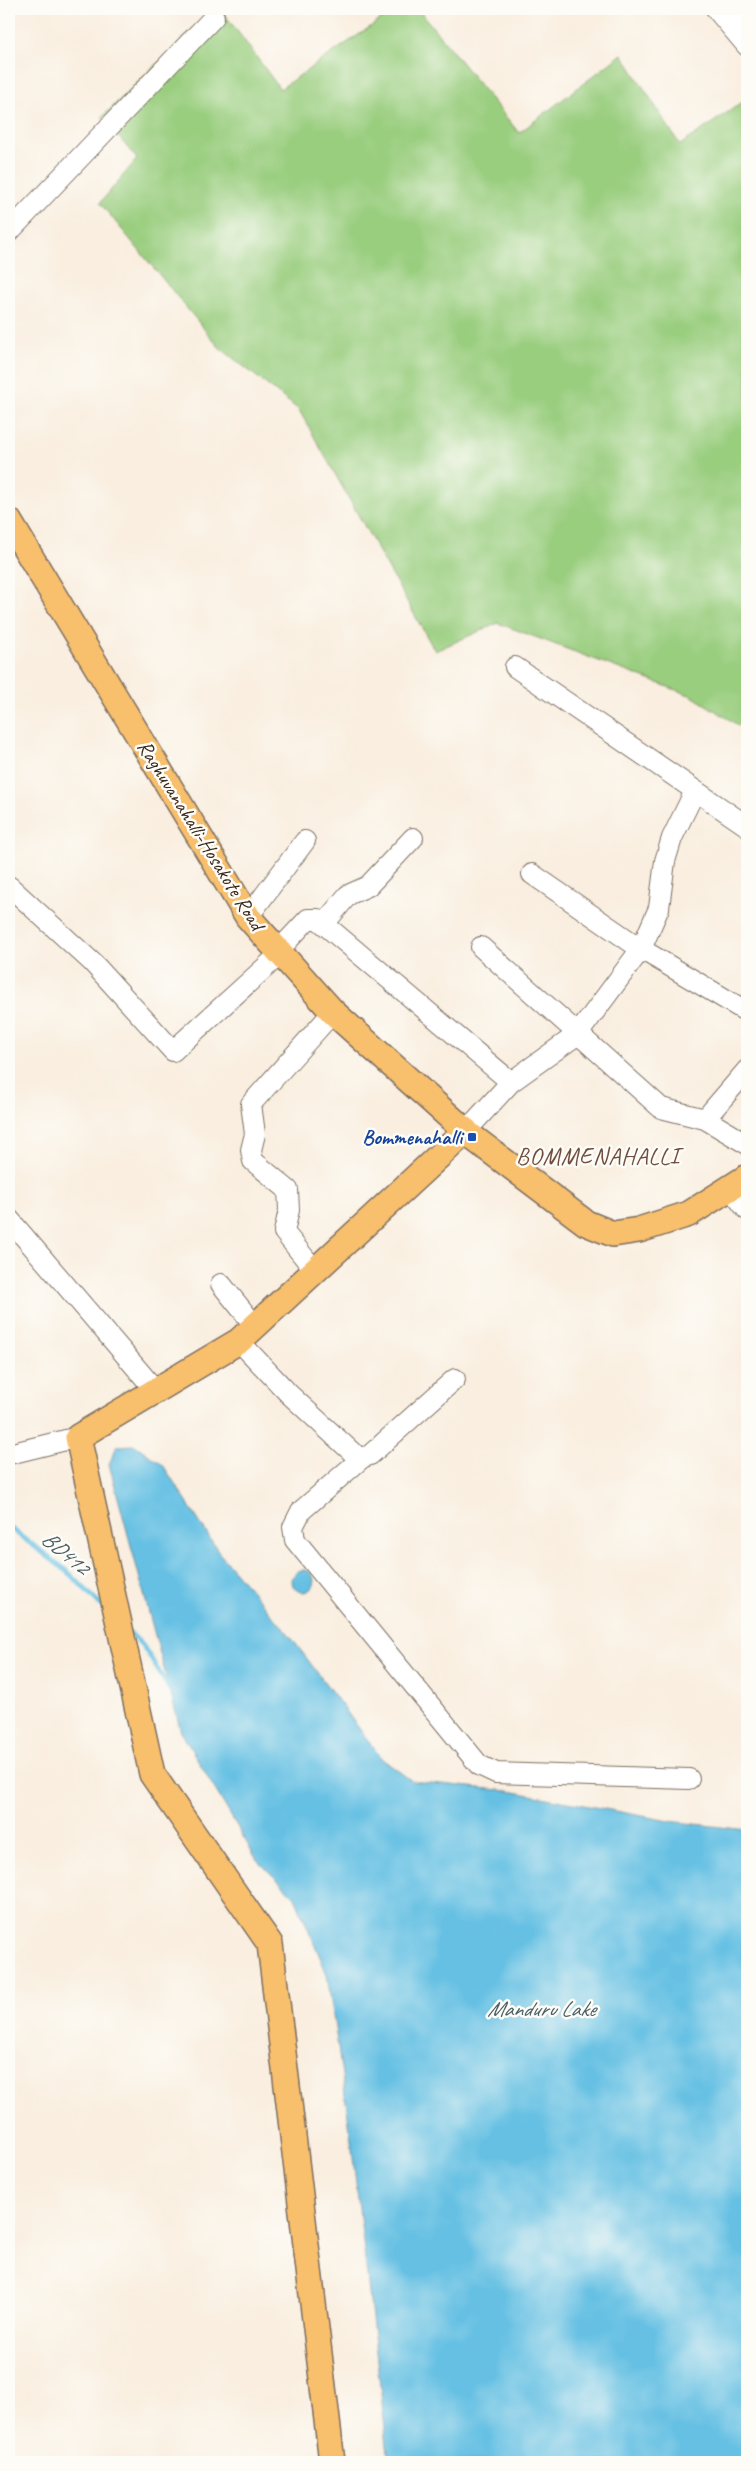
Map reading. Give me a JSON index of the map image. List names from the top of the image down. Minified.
{"streets":{"main road":["Raghuvanahalli-Hosakote Road"]},"districts":["BOMMENAHALLI"],"water":["BD412","Manduru Lake"],"places":{"transit":["Bommenahalli"]}}
